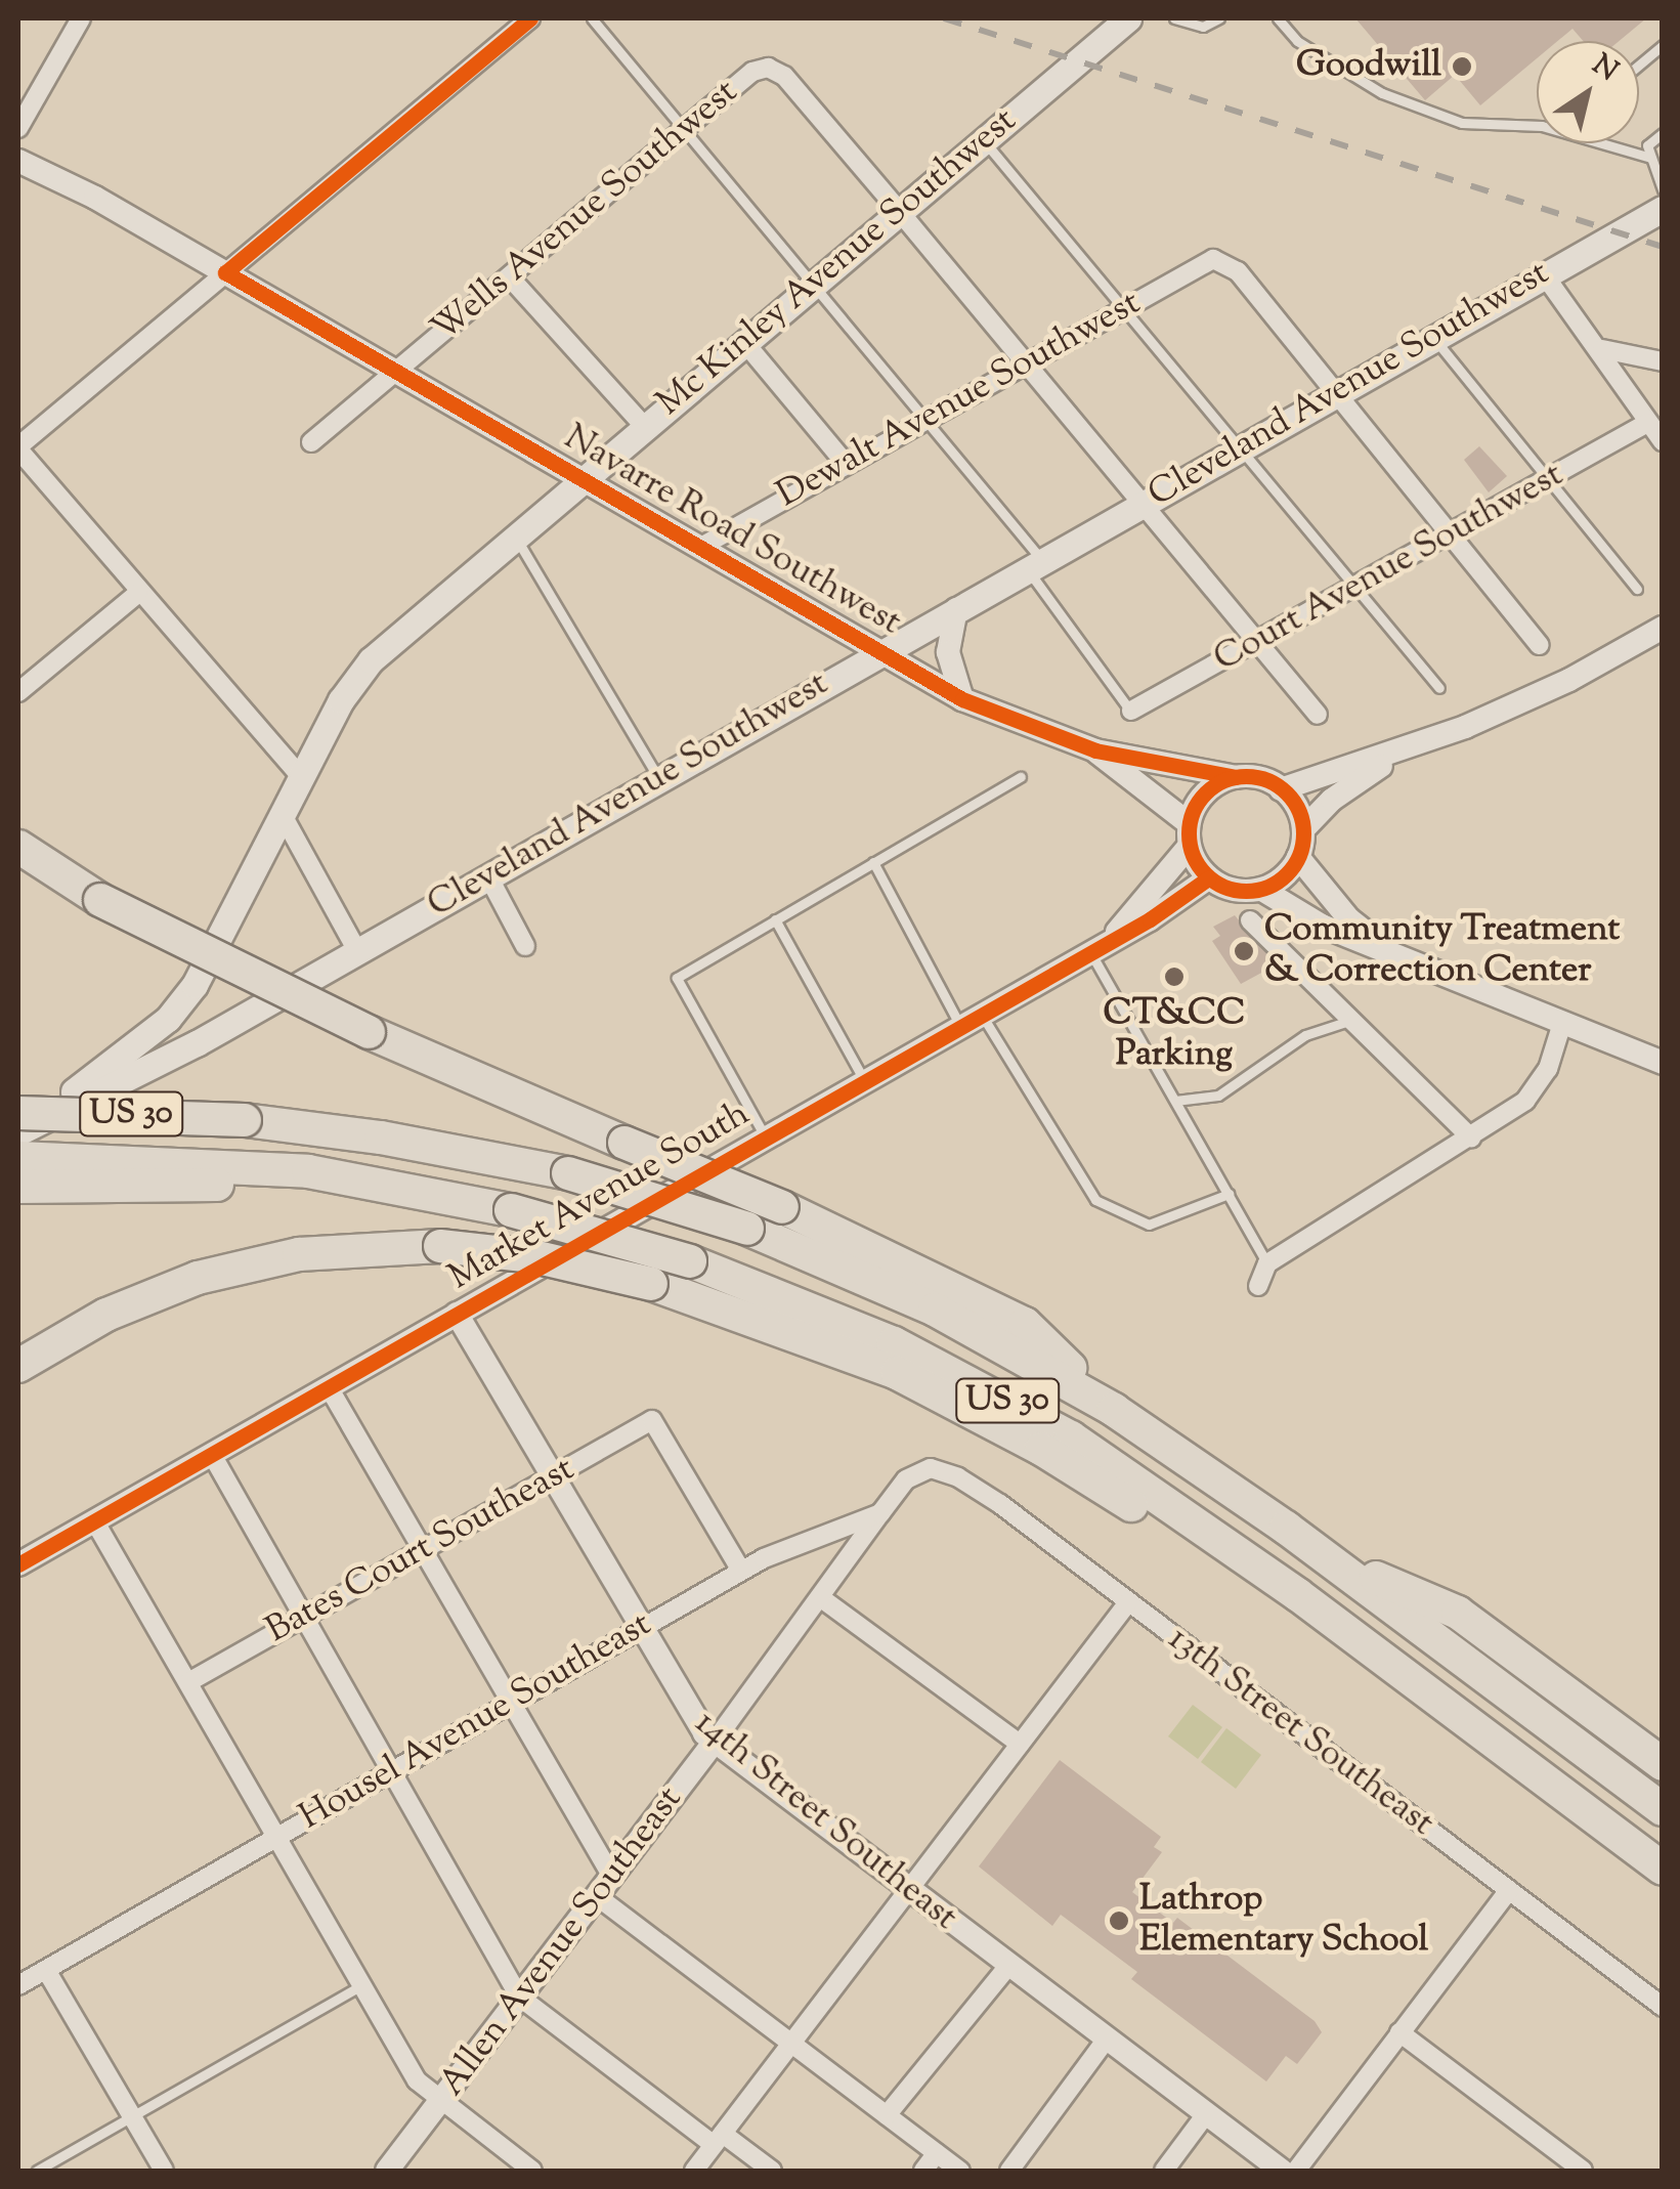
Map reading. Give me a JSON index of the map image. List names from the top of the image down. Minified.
{"streets":{"highway":["US 30"],"main road":["Mc Kinley Avenue Southwest","Cleveland Avenue Southwest"],"street":["Wells Avenue Southwest","Dewalt Avenue Southwest","Navarre Road Southwest","Court Avenue Southwest","Market Avenue South","Bates Court Southeast","Housel Avenue Southeast","13th Street Southeast","14th Street Southeast","Allen Avenue Southeast"]},"crossings":[["Wells Avenue Southwest","Mc Kinley Avenue Southwest"],["Wells Avenue Southwest","Navarre Road Southwest"],["Mc Kinley Avenue Southwest","Cleveland Avenue Southwest"],["Mc Kinley Avenue Southwest","Navarre Road Southwest"],["Cleveland Avenue Southwest","Dewalt Avenue Southwest"],["Cleveland Avenue Southwest","Navarre Road Southwest"],["Dewalt Avenue Southwest","Navarre Road Southwest"],["Navarre Road Southwest","Market Avenue South"],["Market Avenue South","14th Street Southeast"],["Bates Court Southeast","Housel Avenue Southeast"],["Bates Court Southeast","14th Street Southeast"],["Housel Avenue Southeast","13th Street Southeast"],["Housel Avenue Southeast","14th Street Southeast"],["Housel Avenue Southeast","Allen Avenue Southeast"],["14th Street Southeast","Allen Avenue Southeast"]],"places":["Goodwill","Community Treatment & Correction Center","CT&CC Parking","Lathrop Elementary School"],"north":"top right"}
